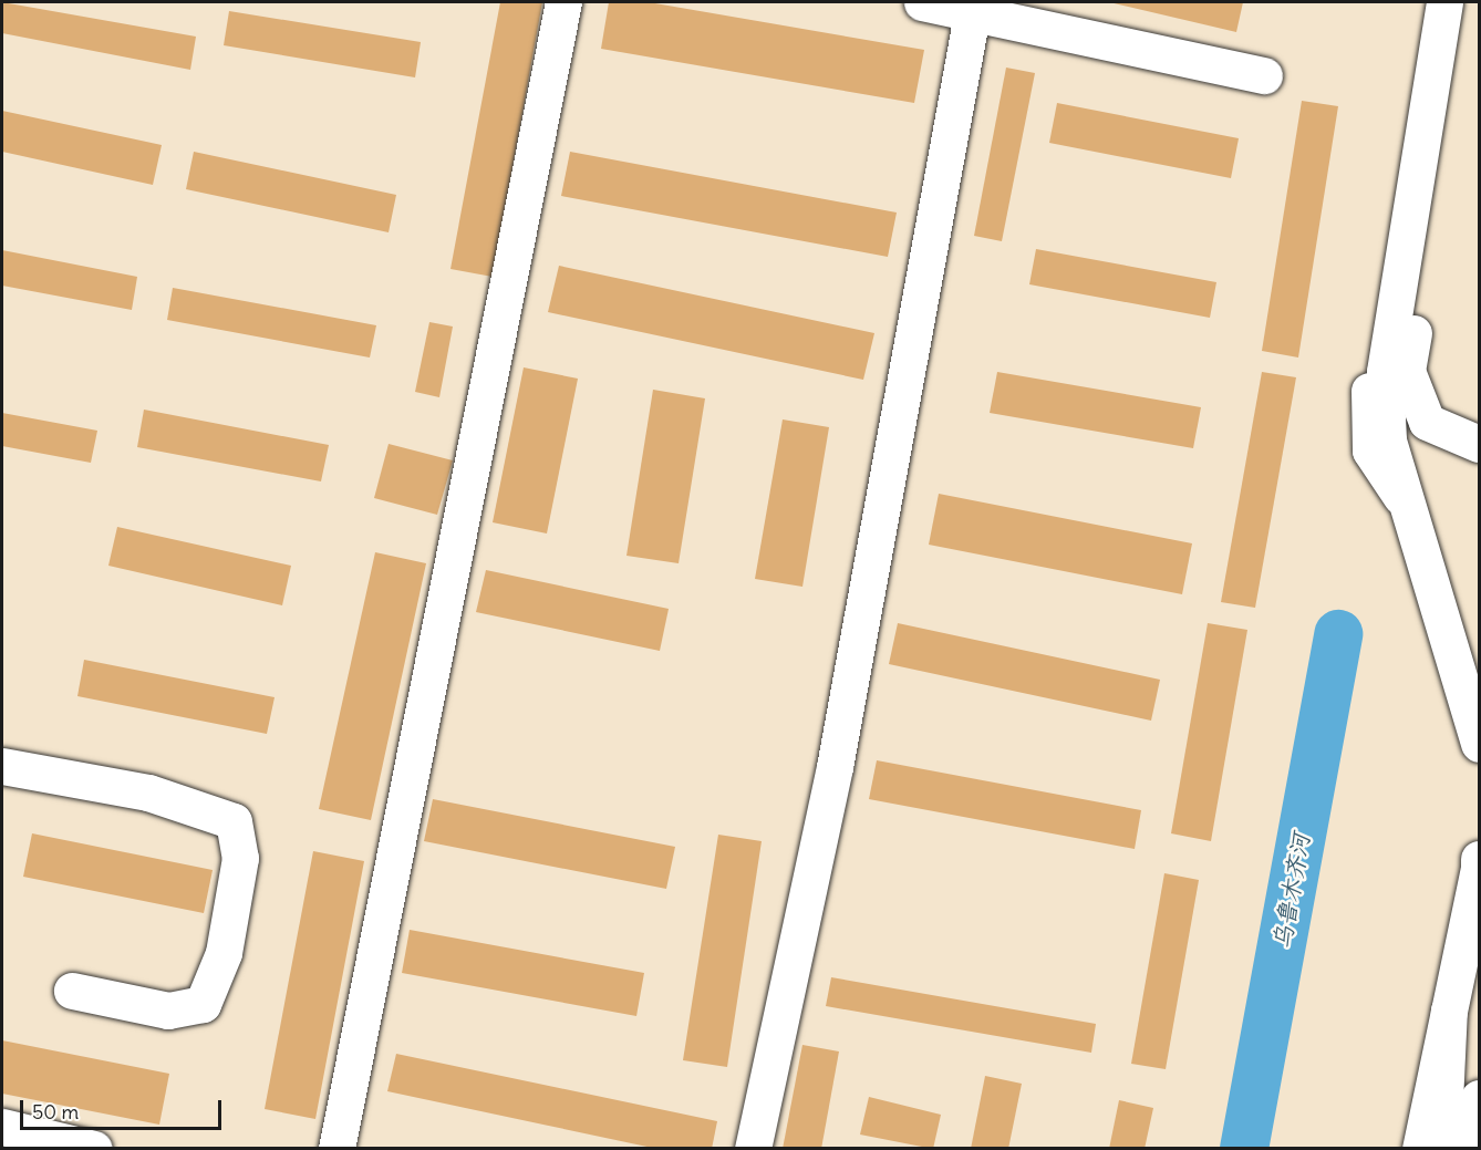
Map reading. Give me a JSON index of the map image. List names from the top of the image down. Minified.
{"water":["乌鲁木齐河"],"scale_bar":"50 m"}
